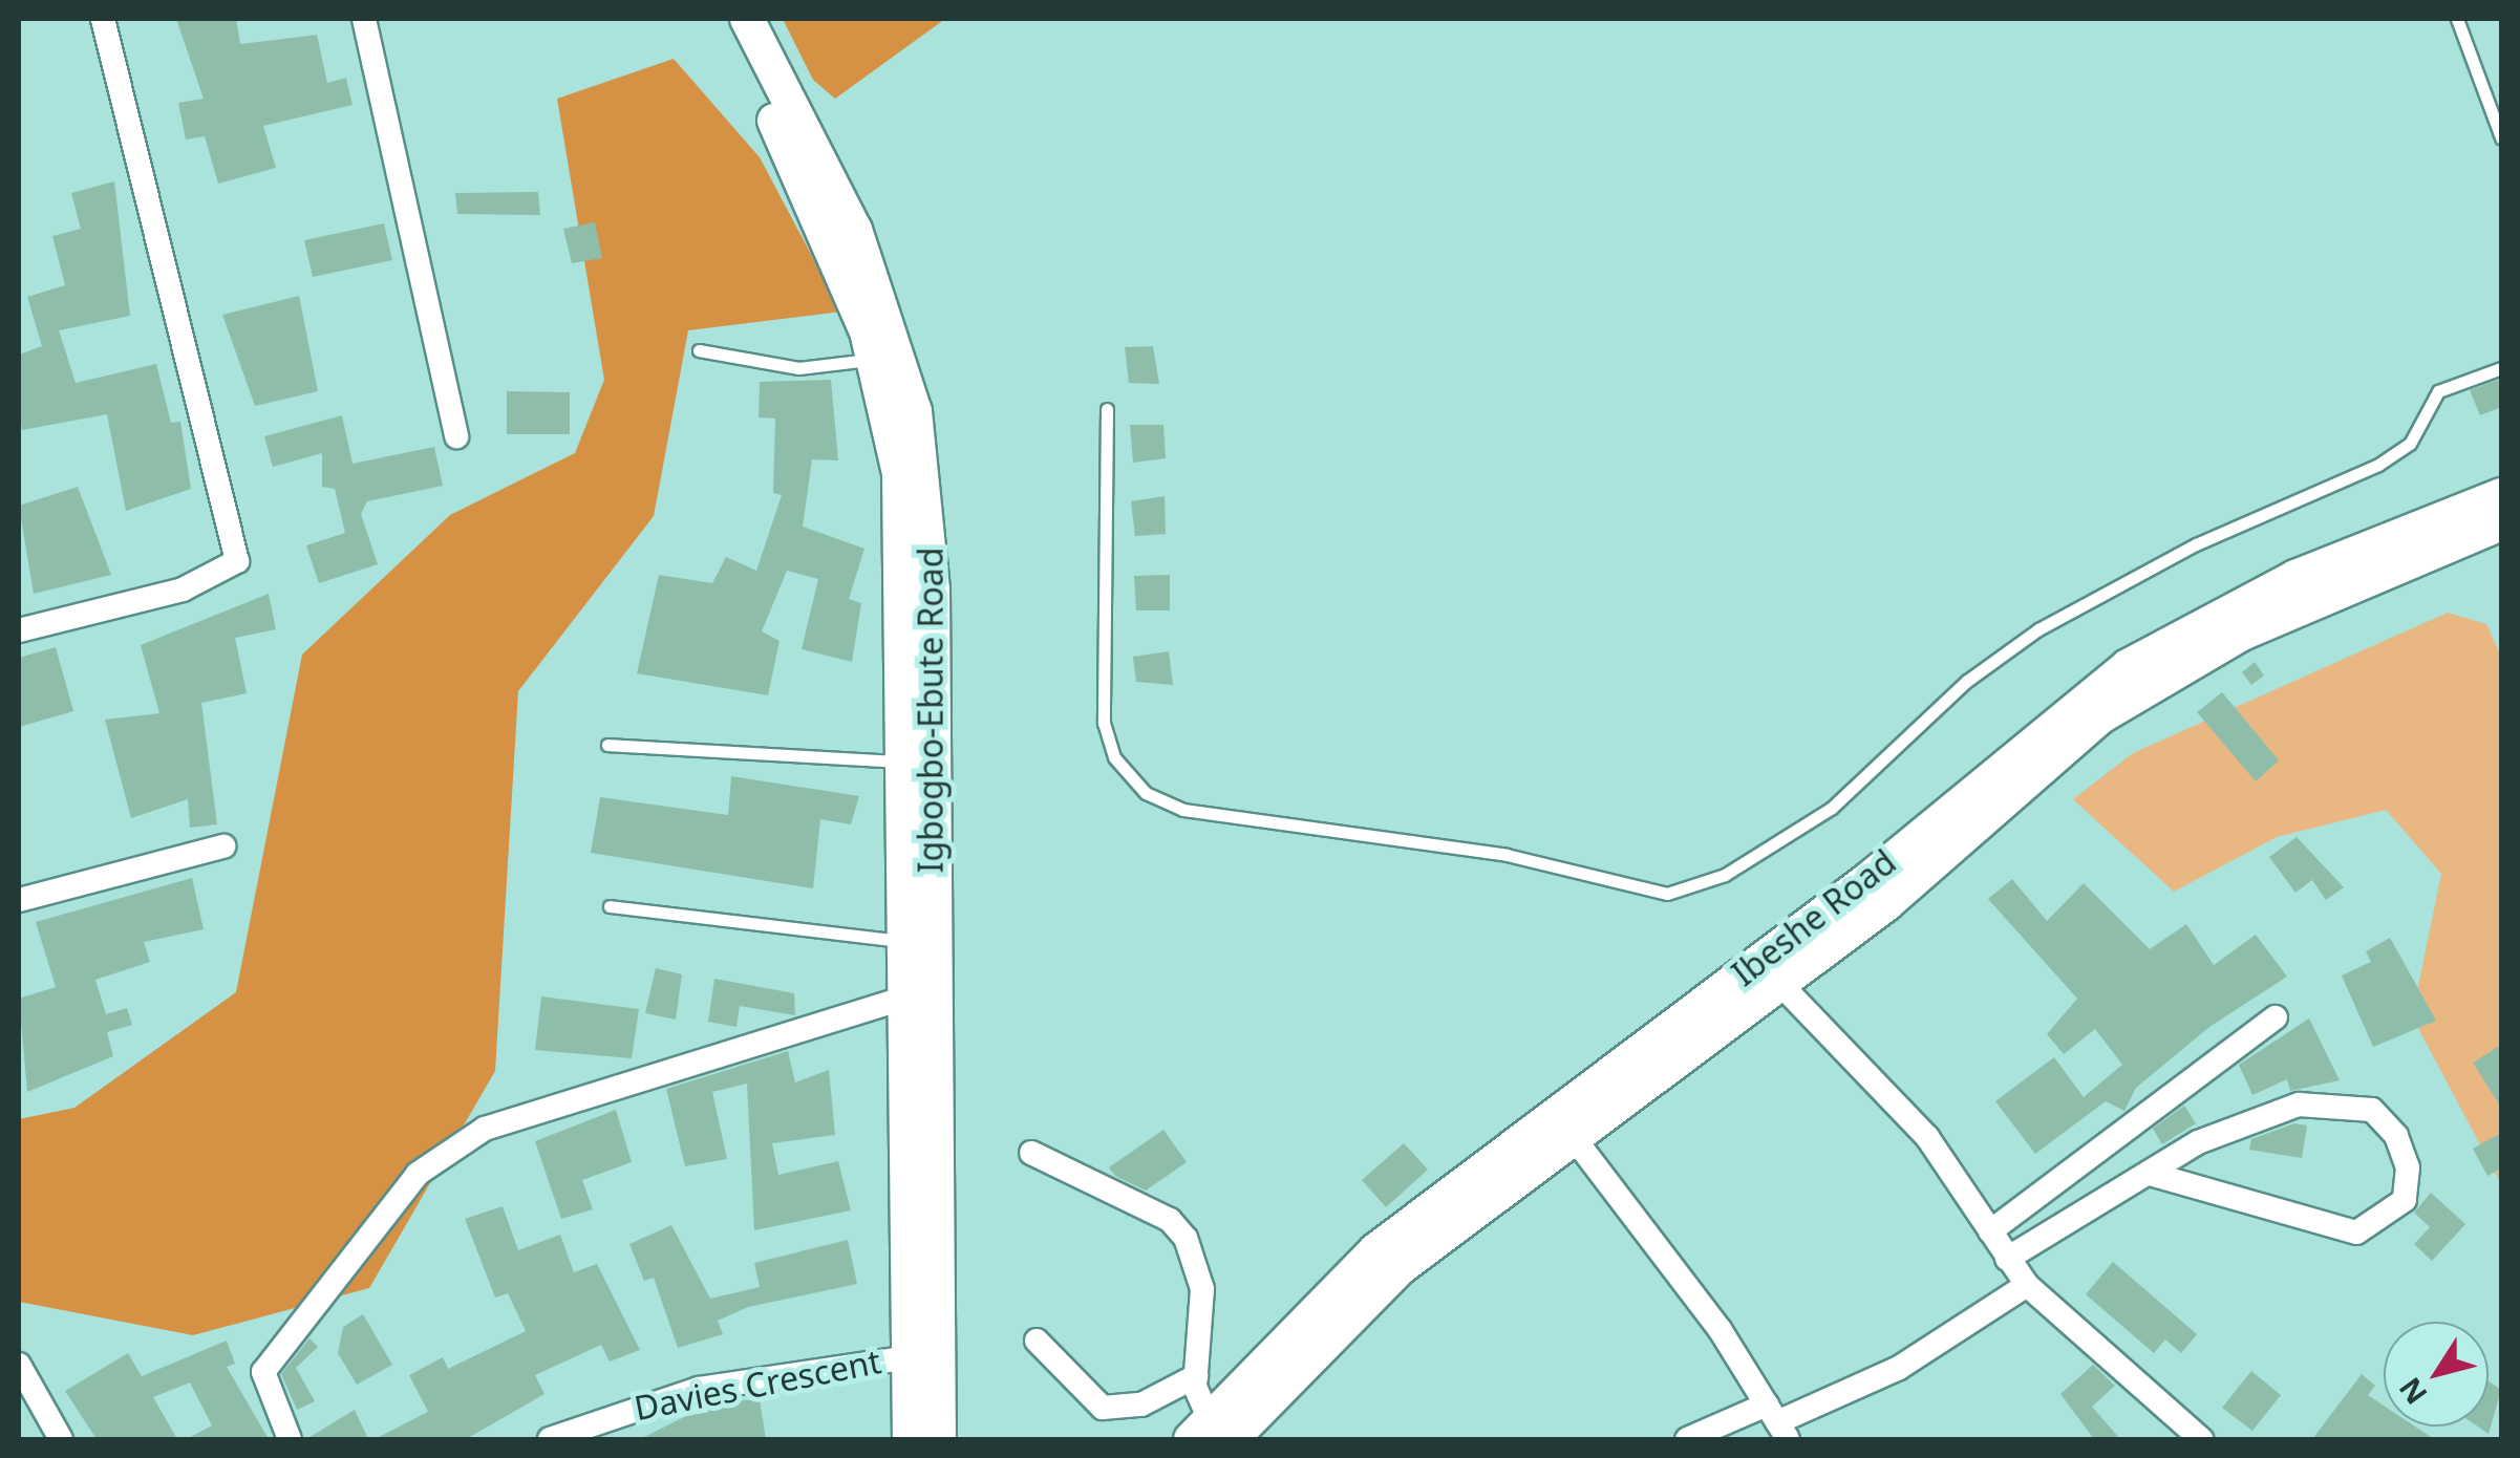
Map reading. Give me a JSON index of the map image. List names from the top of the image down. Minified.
{"streets":{"main road":["Igbogbo-Ebute Road","Ibeshe Road"],"street":["Davies Crescent"]},"crossings":[["Igbogbo-Ebute Road","Davies Crescent"]],"north":"bottom left"}
